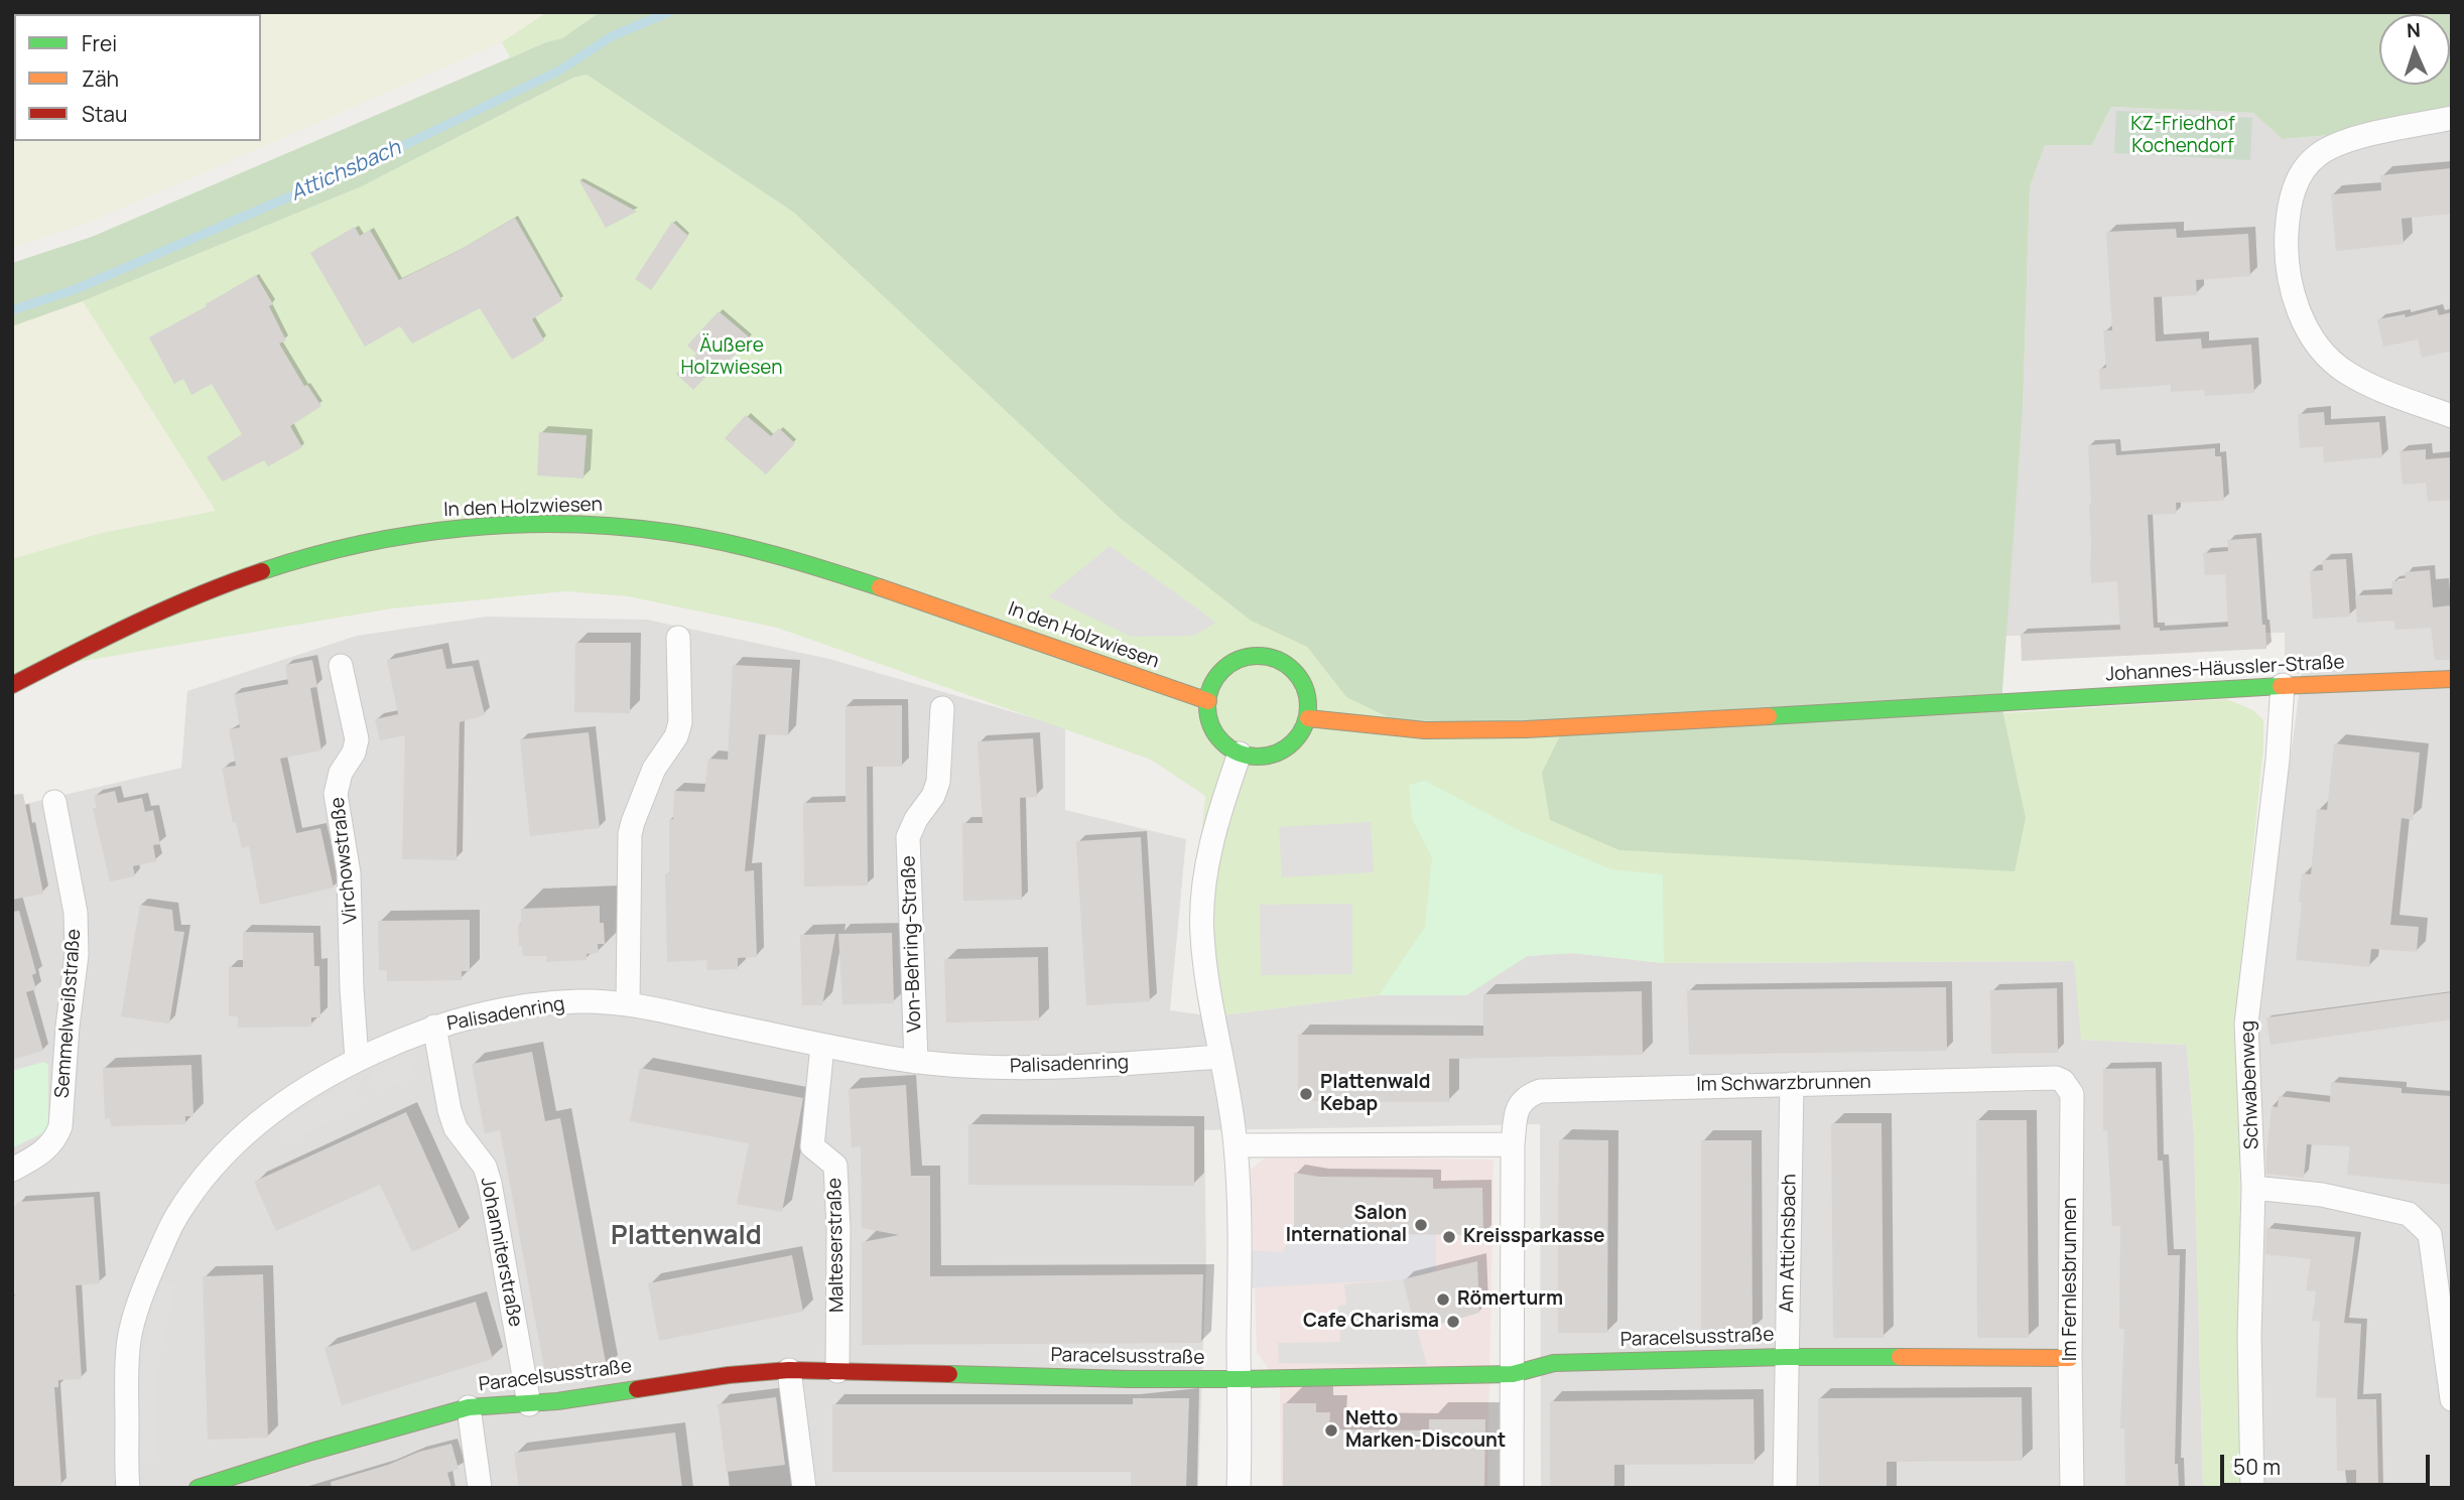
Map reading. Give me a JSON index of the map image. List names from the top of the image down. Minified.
{"streets":{"street":["In den Holzwiesen","Johannes-Häussler-Straße","Virchowstraße","Von-Behring-Straße","Semmelweißstraße","Palisadenring","Im Schwarzbrunnen","Schwabenweg","Am Attichsbach","Malteserstraße","Johanniterstraße","Im Fernlesbrunnen","Paracelsusstraße"]},"crossings":[["In den Holzwiesen","Johannes-Häussler-Straße"],["Johannes-Häussler-Straße","Schwabenweg"],["Virchowstraße","Palisadenring"],["Von-Behring-Straße","Palisadenring"],["Palisadenring","Malteserstraße"],["Palisadenring","Johanniterstraße"],["Im Schwarzbrunnen","Am Attichsbach"],["Im Schwarzbrunnen","Im Fernlesbrunnen"],["Am Attichsbach","Paracelsusstraße"],["Malteserstraße","Paracelsusstraße"],["Johanniterstraße","Paracelsusstraße"],["Im Fernlesbrunnen","Paracelsusstraße"]],"districts":["Plattenwald"],"water":["Attichsbach"],"parks":["KZ-Friedhof Kochendorf","Äußere Holzwiesen"],"places":["Plattenwald Kebap","Salon International","Kreissparkasse","Römerturm","Cafe Charisma","Netto Marken-Discount"],"legend":["Frei","Zäh","Stau"],"scale_bar":"50 m","north":"top"}
